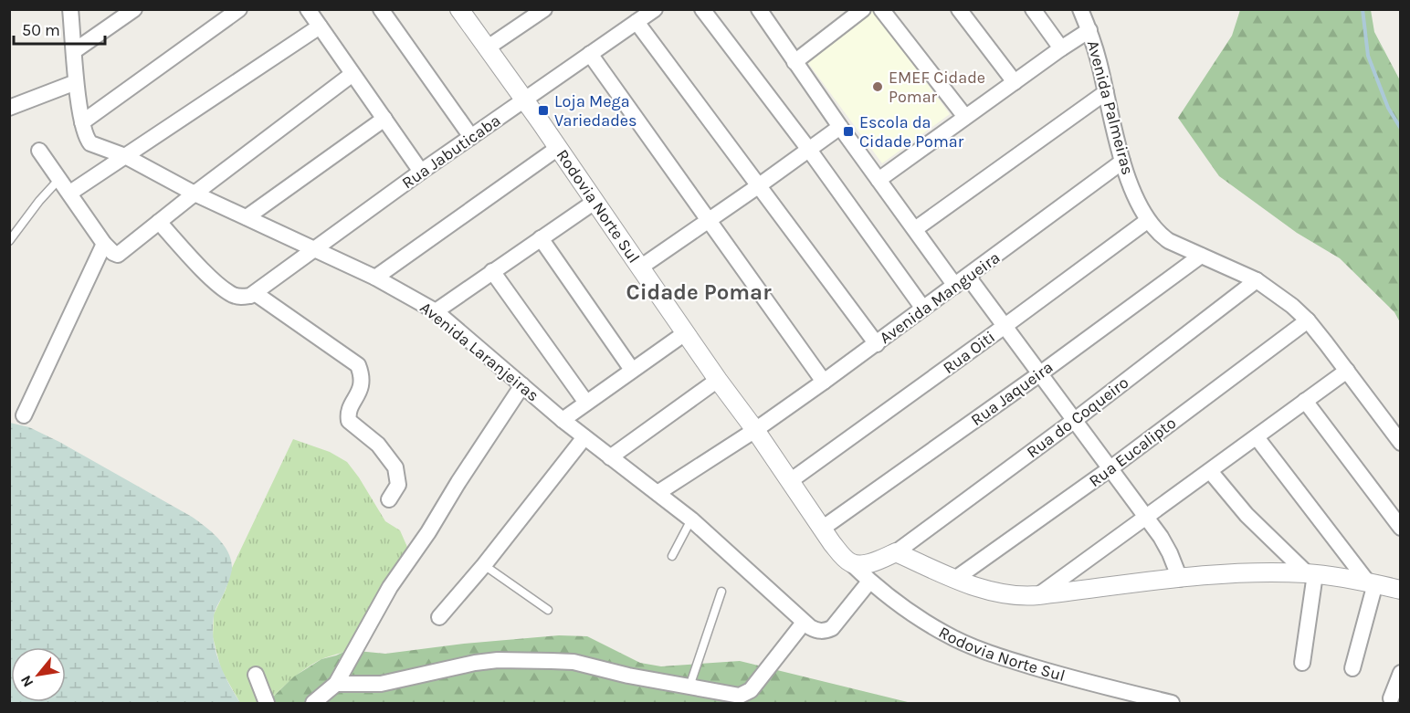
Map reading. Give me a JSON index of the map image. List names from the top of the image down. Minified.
{"streets":{"street":["Avenida Palmeiras","Rua Jabuticaba","Rodovia Norte Sul","Avenida Mangueira","Avenida Laranjeiras","Rua Oiti","Rua Jaqueira","Rua do Coqueiro","Rua Eucalipto"]},"crossings":[["Avenida Palmeiras","Avenida Mangueira"],["Avenida Palmeiras","Rua Oiti"],["Avenida Palmeiras","Rua Jaqueira"],["Avenida Palmeiras","Rua do Coqueiro"],["Avenida Palmeiras","Rua Eucalipto"],["Rua Jabuticaba","Rodovia Norte Sul"],["Rua Jabuticaba","Avenida Laranjeiras"],["Rodovia Norte Sul","Avenida Mangueira"],["Rodovia Norte Sul","Avenida Laranjeiras"],["Rodovia Norte Sul","Rua Oiti"],["Rodovia Norte Sul","Rua Jaqueira"],["Avenida Mangueira","Avenida Laranjeiras"]],"districts":["Cidade Pomar"],"places":{"other":["EMEF Cidade Pomar"],"transit":["Loja Mega Variedades","Escola da Cidade Pomar"]},"scale_bar":"50 m","north":"bottom left"}
